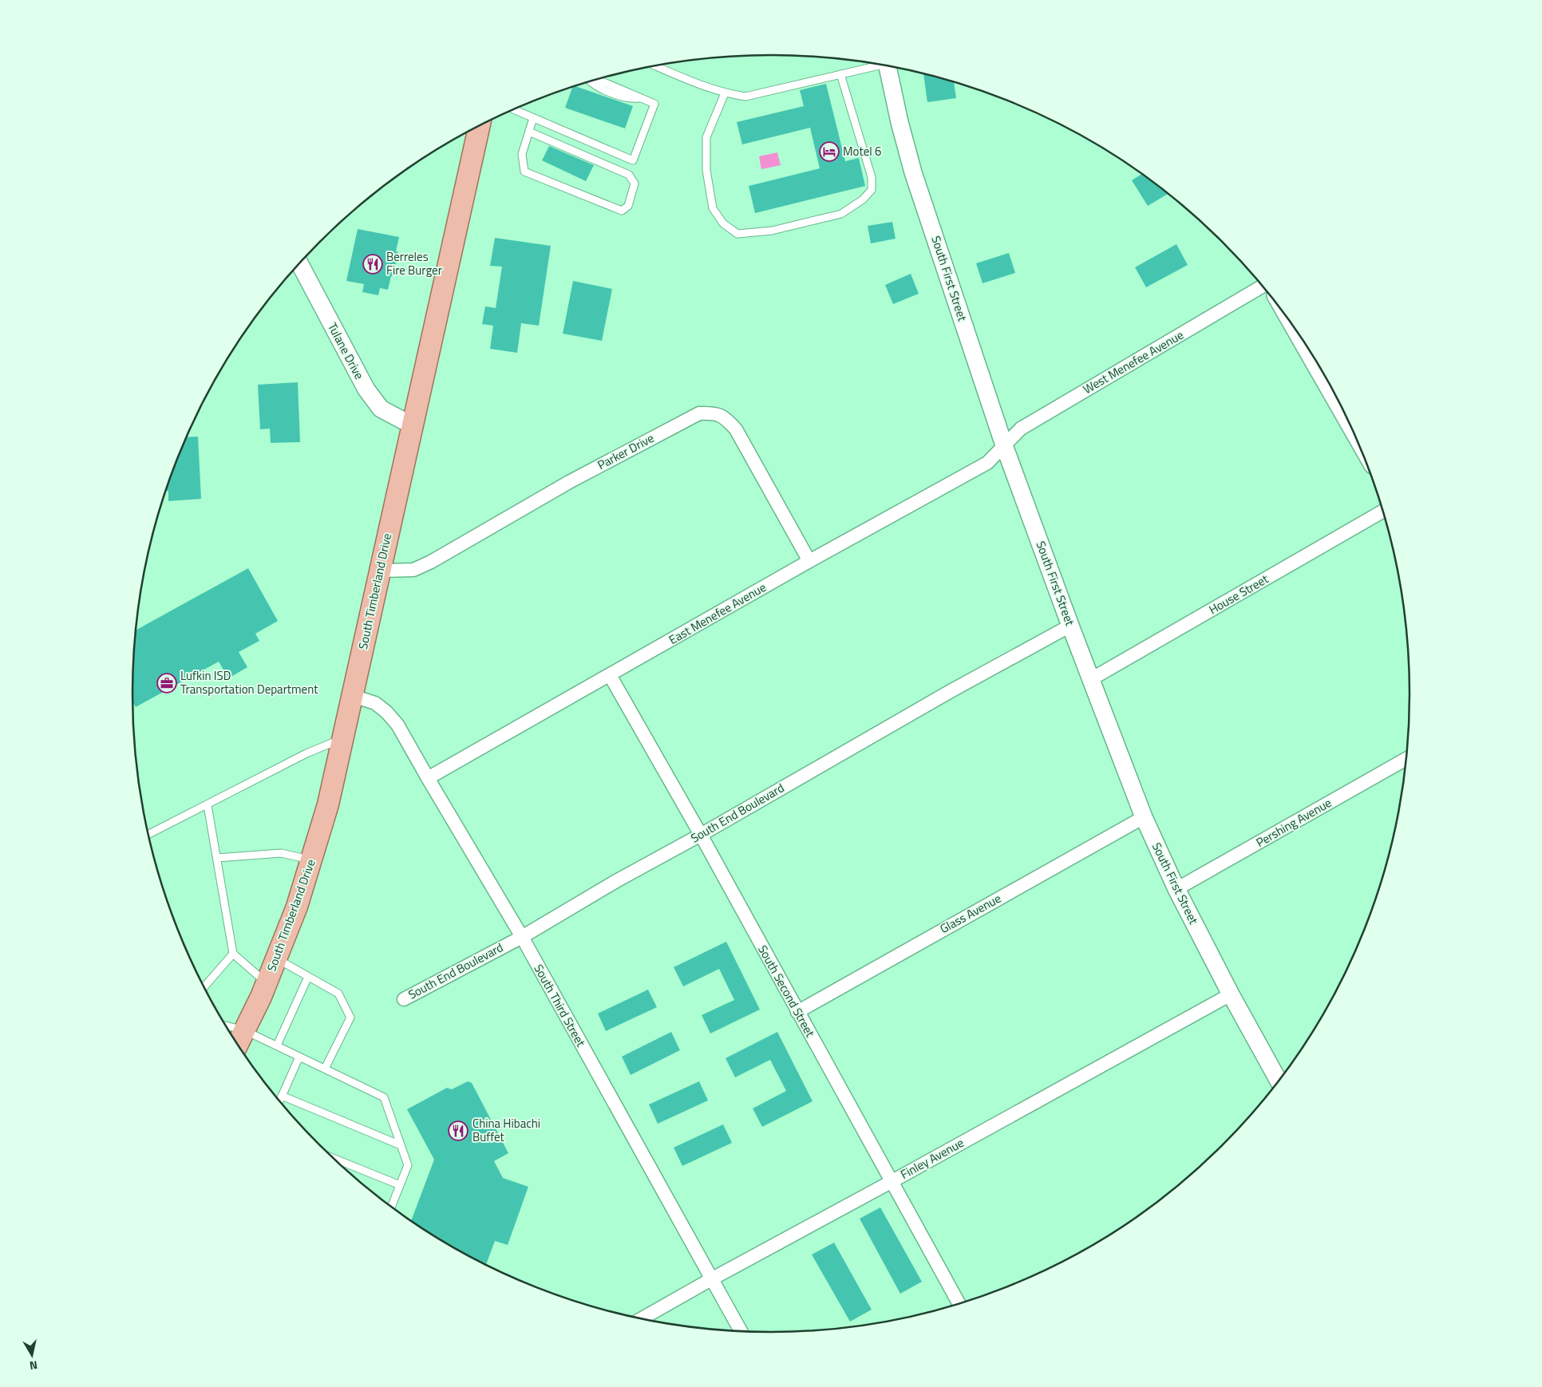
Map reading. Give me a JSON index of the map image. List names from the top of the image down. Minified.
{"streets":{"main road":["South Timberland Drive"],"street":["South First Street","Tulane Drive","West Menefee Avenue","Parker Drive","House Street","East Menefee Avenue","South End Boulevard","Pershing Avenue","Glass Avenue","South Second Street","South Third Street","Finley Avenue"]},"crossings":[["South First Street","West Menefee Avenue"],["South First Street","House Street"],["South First Street","East Menefee Avenue"],["South First Street","South End Boulevard"],["South First Street","Pershing Avenue"],["South First Street","Glass Avenue"],["South First Street","Finley Avenue"],["Tulane Drive","South Timberland Drive"],["West Menefee Avenue","East Menefee Avenue"],["Parker Drive","South Timberland Drive"],["Parker Drive","East Menefee Avenue"],["South Timberland Drive","South Third Street"],["East Menefee Avenue","South Second Street"],["East Menefee Avenue","South Third Street"],["South End Boulevard","South Second Street"],["South End Boulevard","South Third Street"],["Glass Avenue","South Second Street"],["South Second Street","Finley Avenue"],["South Third Street","Finley Avenue"]],"places":{"hotel":["Motel 6"],"restaurant":["Berreles Fire Burger","China Hibachi Buffet"],"office":["Lufkin ISD Transportation Department"]},"north":"bottom"}
